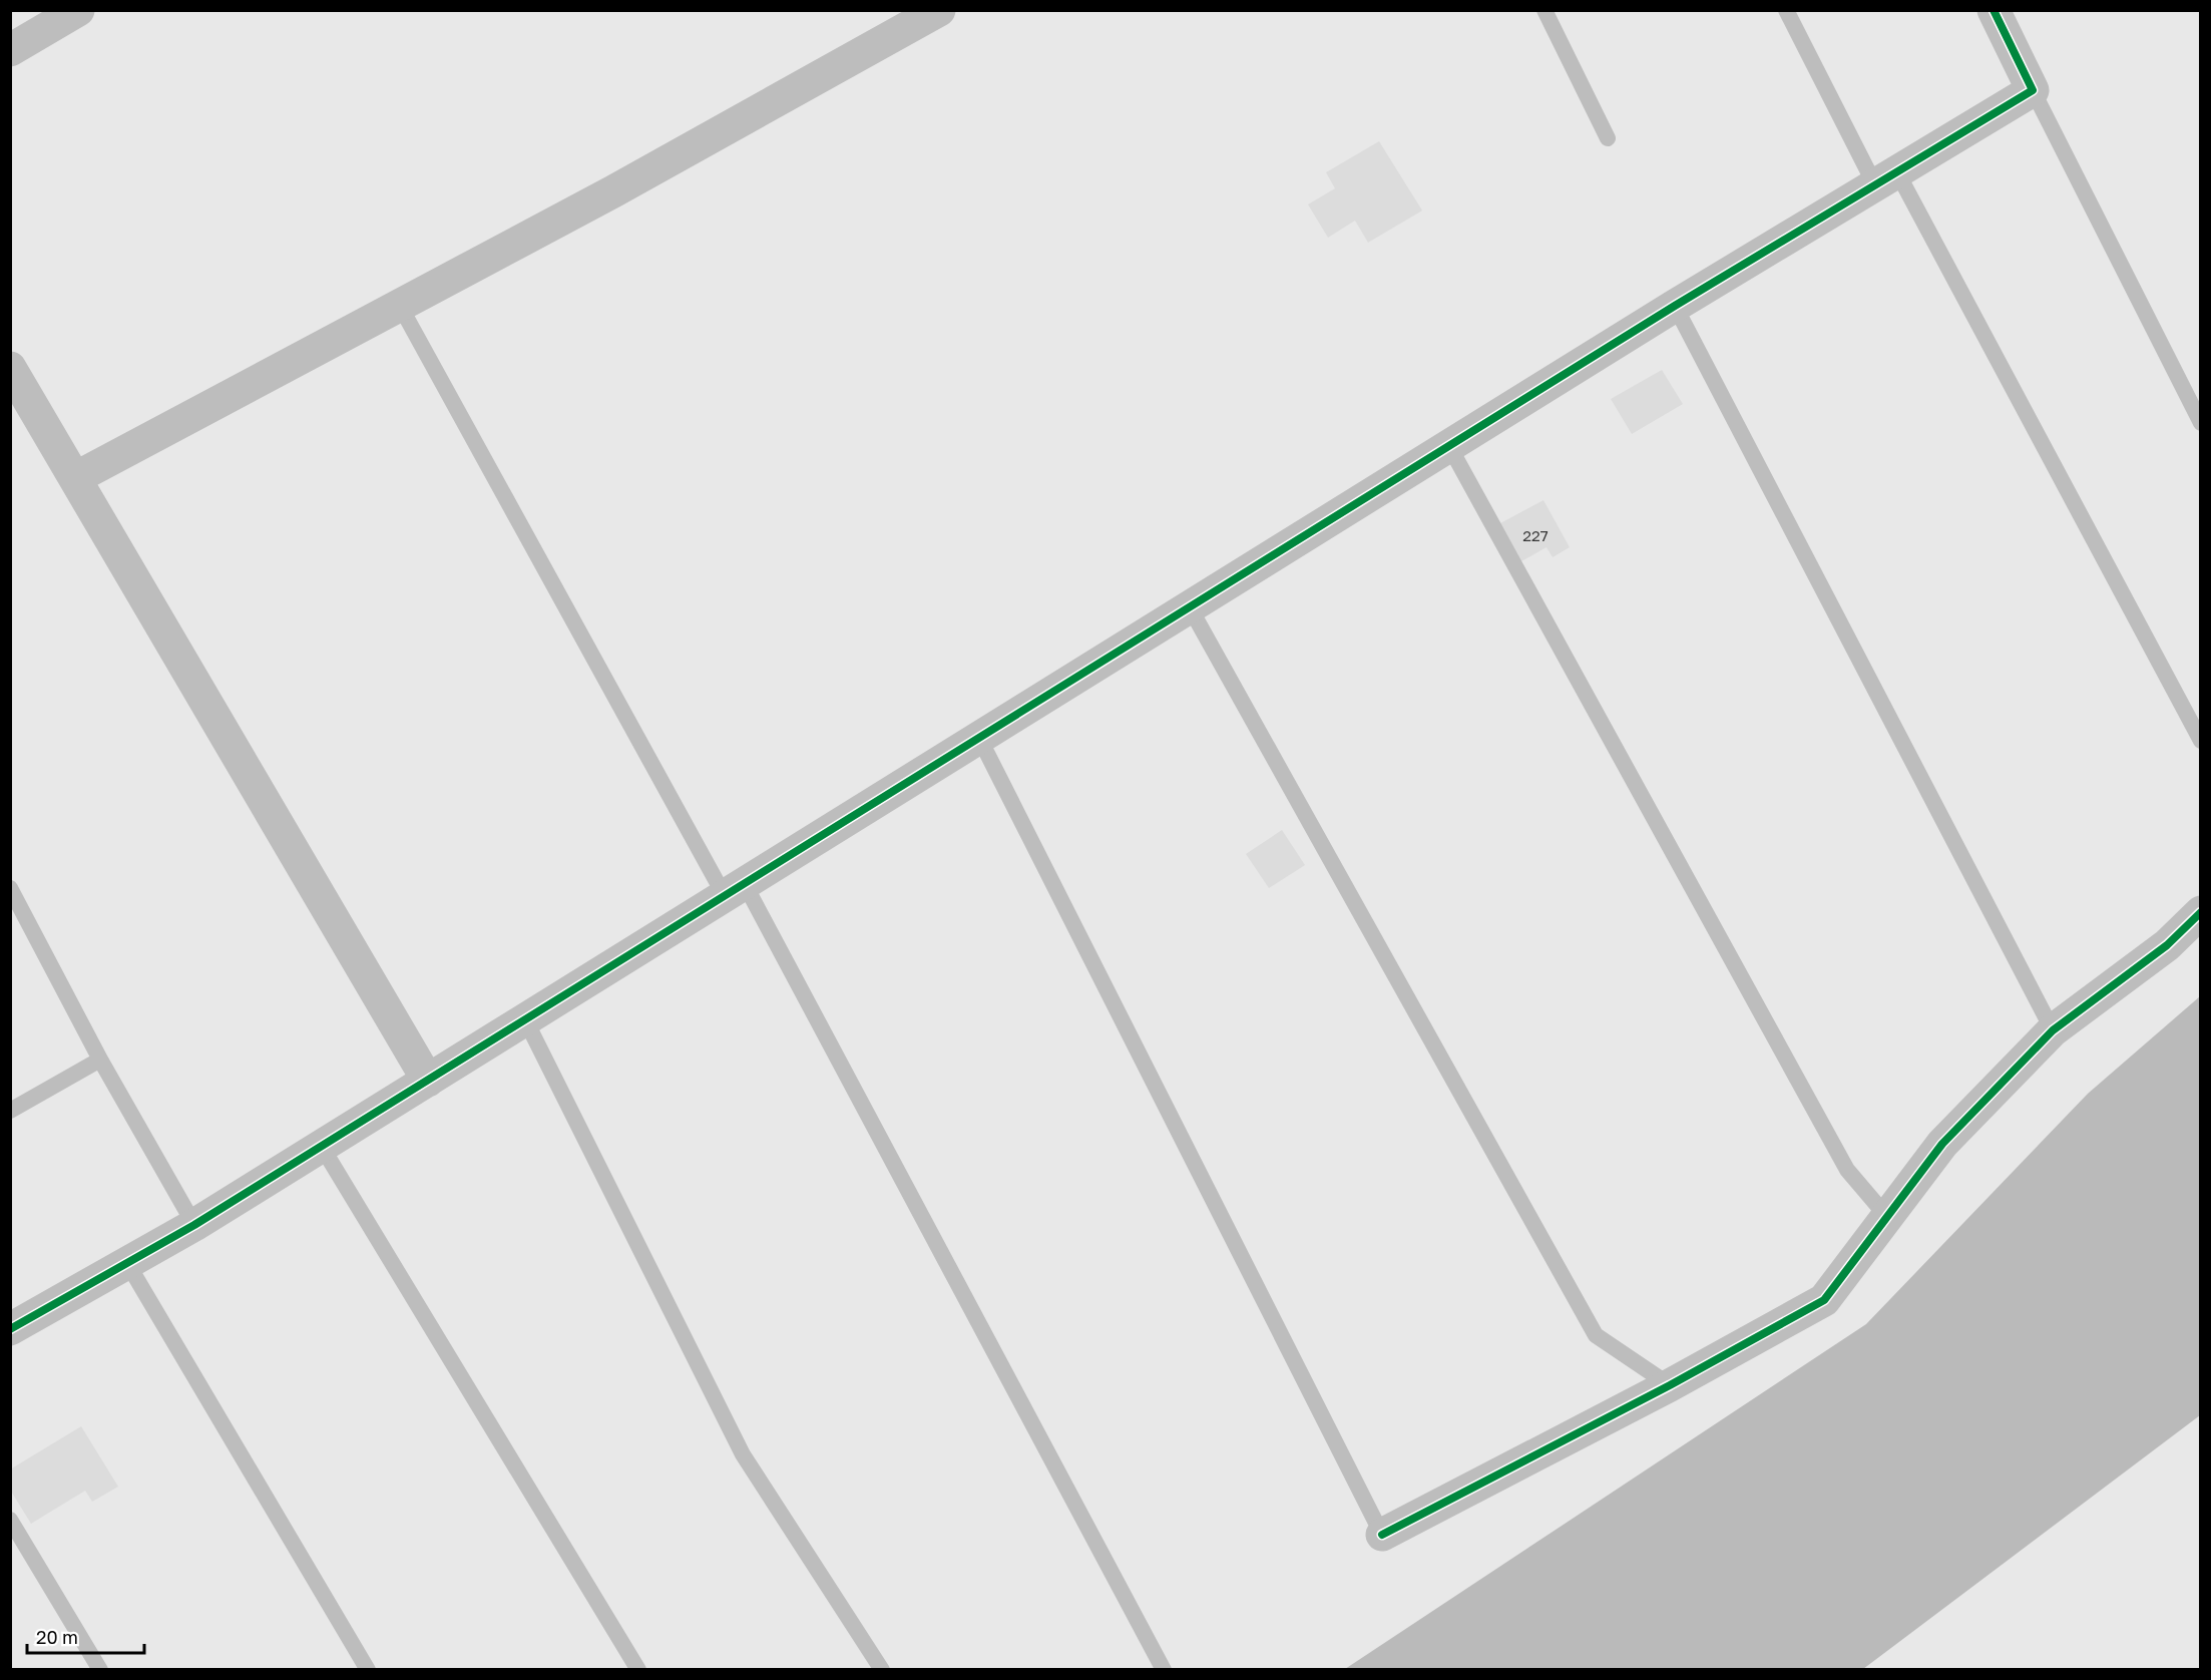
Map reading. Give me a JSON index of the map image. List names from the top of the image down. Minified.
{"house_numbers":["227"],"scale_bar":"20 m"}
